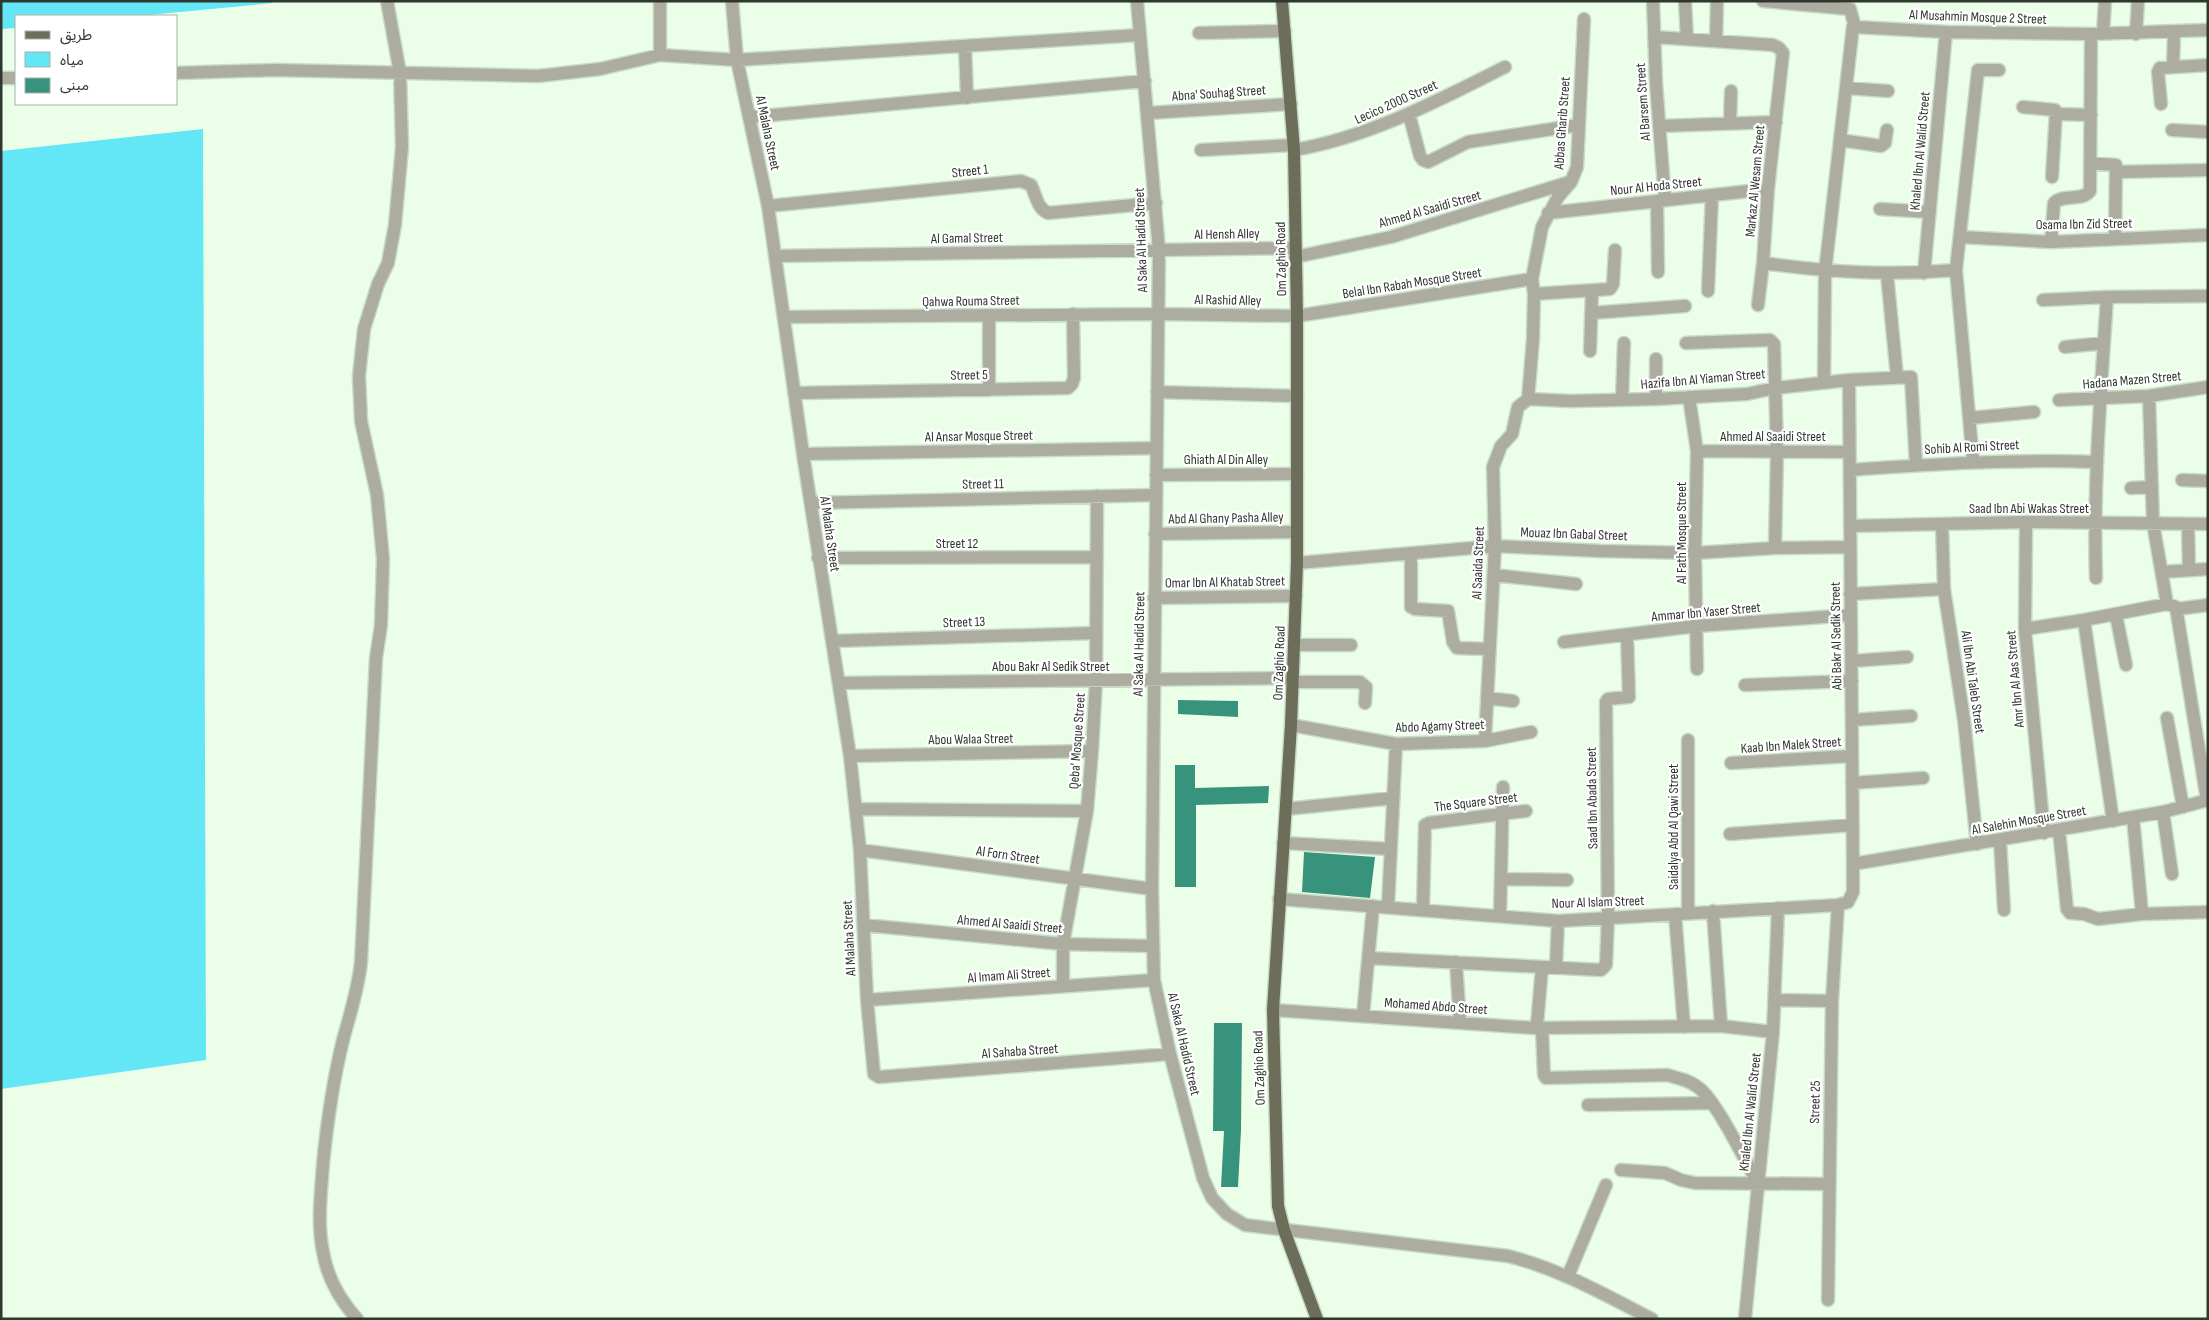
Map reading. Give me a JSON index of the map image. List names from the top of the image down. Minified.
{"streets":{"main road":["Om Zaghio Road"],"street":["Al Musahmin Mosque 2 Street","Abna' Souhag Street","Lecico 2000 Street","Al Barsem Street","Abbas Gharib Street","Al Malaha Street","Khaled Ibn Al Walid Street","Street 1","Markaz Al Wesam Street","Nour Al Hoda Street","Ahmed Al Saaidi Street","Osama Ibn Zid Street","Al Hensh Alley","Al Gamal Street","Al Saka Al Hadid Street","Belal Ibn Rabah Mosque Street","Al Rashid Alley","Qahwa Rouma Street","Street 5","Hazifa Ibn Al Yiaman Street","Hadana Mazen Street","Al Ansar Mosque Street","Sohib Al Romi Street","Ghiath Al Din Alley","Street 11","Saad Ibn Abi Wakas Street","Abd Al Ghany Pasha Alley","Al Fath Mosque Street","Mouaz Ibn Gabal Street","Street 12","Al Saaida Street","Omar Ibn Al Khatab Street","Ammar Ibn Yaser Street","Street 13","Abi Bakr Al Sedik Street","Abou Bakr Al Sedik Street","Amr Ibn Al Aas Street","Ali Ibn Abi Taleb Street","Abdo Agamy Street","Abou Walaa Street","Qeba' Mosque Street","Kaab Ibn Malek Street","Saad Ibn Abada Street","The Square Street","Al Salehin Mosque Street","Saidalya Abd Al Qawi Street","Al Forn Street","Nour Al Islam Street","Al Imam Ali Street","Mohamed Abdo Street","Al Sahaba Street","Street 25"]},"crossings":[["Al Musahmin Mosque 2 Street","Khaled Ibn Al Walid Street"],["Abna' Souhag Street","Al Saka Al Hadid Street"],["Abna' Souhag Street","Om Zaghio Road"],["Lecico 2000 Street","Om Zaghio Road"],["Al Barsem Street","Nour Al Hoda Street"],["Abbas Gharib Street","Nour Al Hoda Street"],["Abbas Gharib Street","Ahmed Al Saaidi Street"],["Abbas Gharib Street","Belal Ibn Rabah Mosque Street"],["Abbas Gharib Street","Hazifa Ibn Al Yiaman Street"],["Abbas Gharib Street","Al Saaida Street"],["Al Malaha Street","Street 1"],["Al Malaha Street","Ahmed Al Saaidi Street"],["Al Malaha Street","Al Gamal Street"],["Al Malaha Street","Qahwa Rouma Street"],["Al Malaha Street","Street 5"],["Al Malaha Street","Al Ansar Mosque Street"],["Al Malaha Street","Street 11"],["Al Malaha Street","Street 12"],["Al Malaha Street","Street 13"],["Al Malaha Street","Abou Bakr Al Sedik Street"],["Al Malaha Street","Abou Walaa Street"],["Al Malaha Street","Al Forn Street"],["Al Malaha Street","Al Imam Ali Street"],["Al Malaha Street","Al Sahaba Street"],["Khaled Ibn Al Walid Street","Nour Al Islam Street"],["Khaled Ibn Al Walid Street","Mohamed Abdo Street"],["Street 1","Al Saka Al Hadid Street"],["Markaz Al Wesam Street","Nour Al Hoda Street"],["Ahmed Al Saaidi Street","Al Hensh Alley"],["Ahmed Al Saaidi Street","Al Saka Al Hadid Street"],["Ahmed Al Saaidi Street","Om Zaghio Road"],["Ahmed Al Saaidi Street","Al Fath Mosque Street"],["Ahmed Al Saaidi Street","Abi Bakr Al Sedik Street"],["Ahmed Al Saaidi Street","Qeba' Mosque Street"],["Al Hensh Alley","Al Gamal Street"],["Al Hensh Alley","Al Saka Al Hadid Street"],["Al Hensh Alley","Om Zaghio Road"],["Al Gamal Street","Al Saka Al Hadid Street"],["Al Saka Al Hadid Street","Om Zaghio Road"],["Al Saka Al Hadid Street","Al Rashid Alley"],["Al Saka Al Hadid Street","Qahwa Rouma Street"],["Al Saka Al Hadid Street","Al Ansar Mosque Street"],["Al Saka Al Hadid Street","Ghiath Al Din Alley"],["Al Saka Al Hadid Street","Street 11"],["Al Saka Al Hadid Street","Abd Al Ghany Pasha Alley"],["Al Saka Al Hadid Street","Omar Ibn Al Khatab Street"],["Al Saka Al Hadid Street","Abou Bakr Al Sedik Street"],["Al Saka Al Hadid Street","Al Forn Street"],["Al Saka Al Hadid Street","Al Imam Ali Street"],["Al Saka Al Hadid Street","Al Sahaba Street"],["Om Zaghio Road","Belal Ibn Rabah Mosque Street"],["Om Zaghio Road","Al Rashid Alley"],["Om Zaghio Road","Ghiath Al Din Alley"],["Om Zaghio Road","Abd Al Ghany Pasha Alley"],["Om Zaghio Road","Mouaz Ibn Gabal Street"],["Om Zaghio Road","Omar Ibn Al Khatab Street"],["Om Zaghio Road","Abou Bakr Al Sedik Street"],["Om Zaghio Road","Abdo Agamy Street"],["Om Zaghio Road","Nour Al Islam Street"],["Om Zaghio Road","Mohamed Abdo Street"],["Belal Ibn Rabah Mosque Street","Al Rashid Alley"],["Al Rashid Alley","Qahwa Rouma Street"],["Qahwa Rouma Street","Street 5"],["Hazifa Ibn Al Yiaman Street","Al Fath Mosque Street"],["Hazifa Ibn Al Yiaman Street","Al Saaida Street"],["Hazifa Ibn Al Yiaman Street","Abi Bakr Al Sedik Street"],["Sohib Al Romi Street","Abi Bakr Al Sedik Street"],["Street 11","Qeba' Mosque Street"],["Saad Ibn Abi Wakas Street","Abi Bakr Al Sedik Street"],["Saad Ibn Abi Wakas Street","Amr Ibn Al Aas Street"],["Saad Ibn Abi Wakas Street","Ali Ibn Abi Taleb Street"],["Al Fath Mosque Street","Mouaz Ibn Gabal Street"],["Al Fath Mosque Street","Ammar Ibn Yaser Street"],["Mouaz Ibn Gabal Street","Al Saaida Street"],["Mouaz Ibn Gabal Street","Abi Bakr Al Sedik Street"],["Street 12","Qeba' Mosque Street"],["Al Saaida Street","Abdo Agamy Street"],["Ammar Ibn Yaser Street","Abi Bakr Al Sedik Street"],["Ammar Ibn Yaser Street","Saad Ibn Abada Street"],["Street 13","Qeba' Mosque Street"],["Abi Bakr Al Sedik Street","Kaab Ibn Malek Street"],["Abi Bakr Al Sedik Street","Al Salehin Mosque Street"],["Abi Bakr Al Sedik Street","Nour Al Islam Street"],["Abi Bakr Al Sedik Street","Street 25"],["Abou Bakr Al Sedik Street","Qeba' Mosque Street"],["Amr Ibn Al Aas Street","Al Salehin Mosque Street"],["Ali Ibn Abi Taleb Street","Al Salehin Mosque Street"],["Abou Walaa Street","Qeba' Mosque Street"],["Qeba' Mosque Street","Al Forn Street"],["Qeba' Mosque Street","Al Imam Ali Street"],["Saad Ibn Abada Street","Nour Al Islam Street"],["The Square Street","Nour Al Islam Street"],["Saidalya Abd Al Qawi Street","Nour Al Islam Street"],["Nour Al Islam Street","Street 25"]],"legend":["طريق","مياه","مبنى"]}
